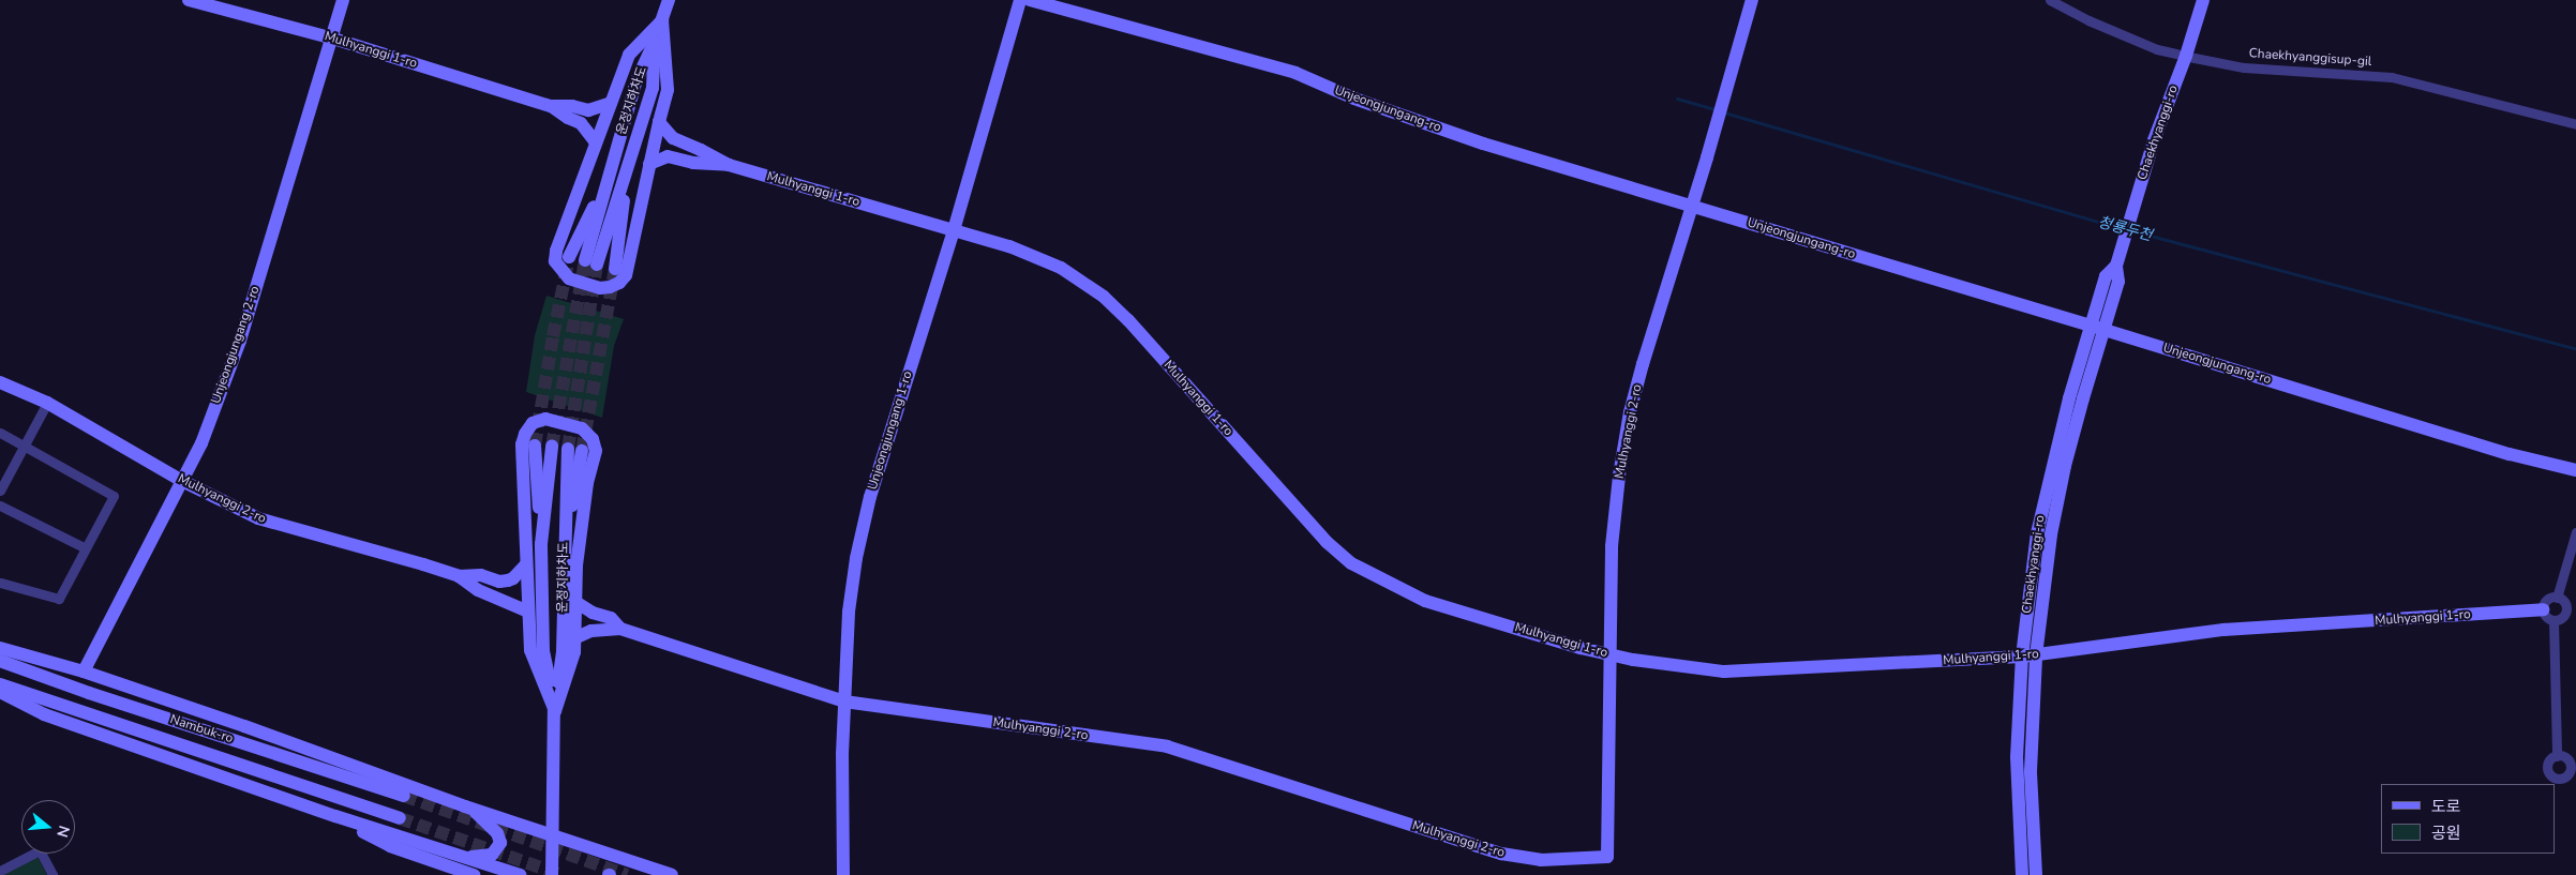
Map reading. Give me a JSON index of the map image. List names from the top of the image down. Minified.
{"streets":{"street":["Mulhyanggi 1-ro","Chaekhyanggisup-gil","운정지하차도","Unjeongjungang-ro","Chaekhyanggi-ro","Unjeongjungang 2-ro","Unjeongjungang 1-ro","Mulhyanggi 2-ro","Nambuk-ro"]},"crossings":[["Mulhyanggi 1-ro","Chaekhyanggi-ro"],["Mulhyanggi 1-ro","Unjeongjungang 2-ro"],["Mulhyanggi 1-ro","Unjeongjungang 1-ro"],["Mulhyanggi 1-ro","Mulhyanggi 2-ro"],["Chaekhyanggisup-gil","Chaekhyanggi-ro"],["Unjeongjungang-ro","Chaekhyanggi-ro"],["Unjeongjungang-ro","Mulhyanggi 2-ro"],["Unjeongjungang 2-ro","Mulhyanggi 2-ro"],["Unjeongjungang 1-ro","Mulhyanggi 2-ro"]],"water":["청룡두천"],"legend":["도로","공원"],"north":"right"}
